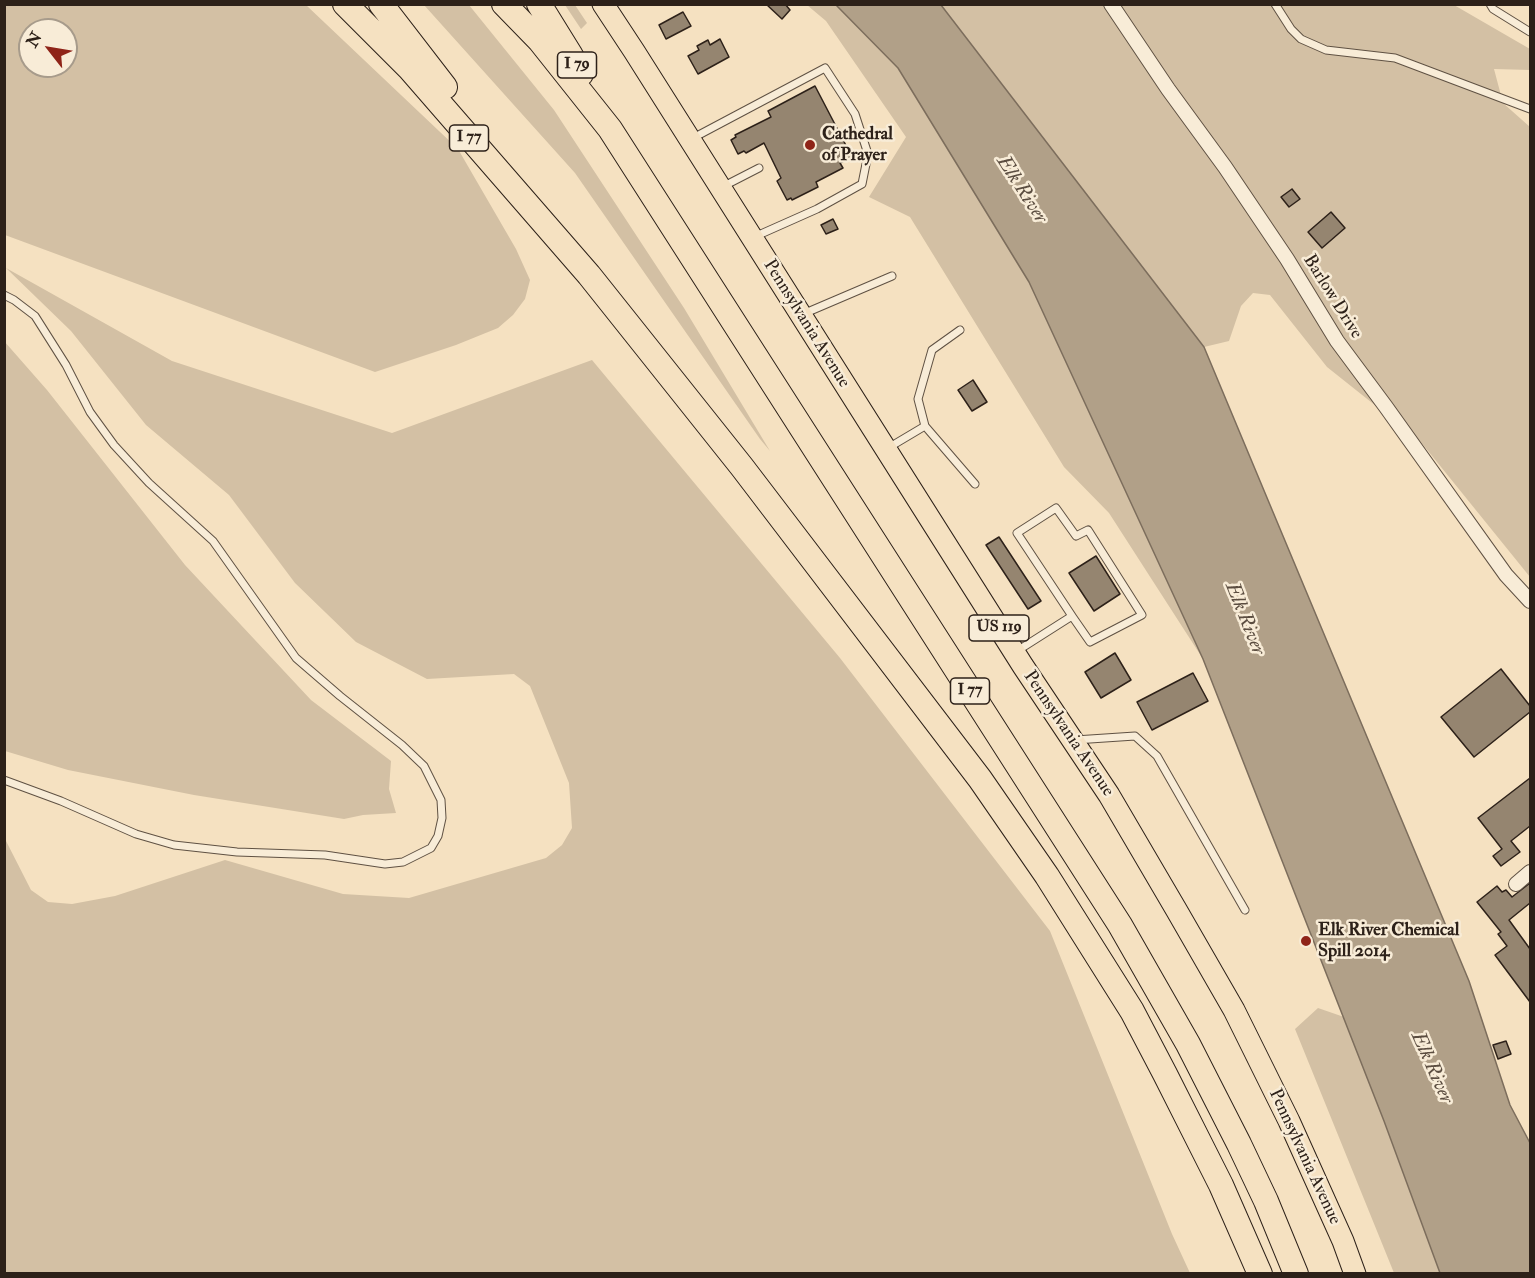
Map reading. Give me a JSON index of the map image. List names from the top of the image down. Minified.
{"streets":{"highway":["I 79","I 77"],"main road":["Pennsylvania Avenue","US 119"],"street":["Barlow Drive"]},"crossings":[["I 79","I 77"]],"water":["Elk River"],"places":["Cathedral of Prayer","Elk River Chemical Spill 2014"],"north":"top left"}
